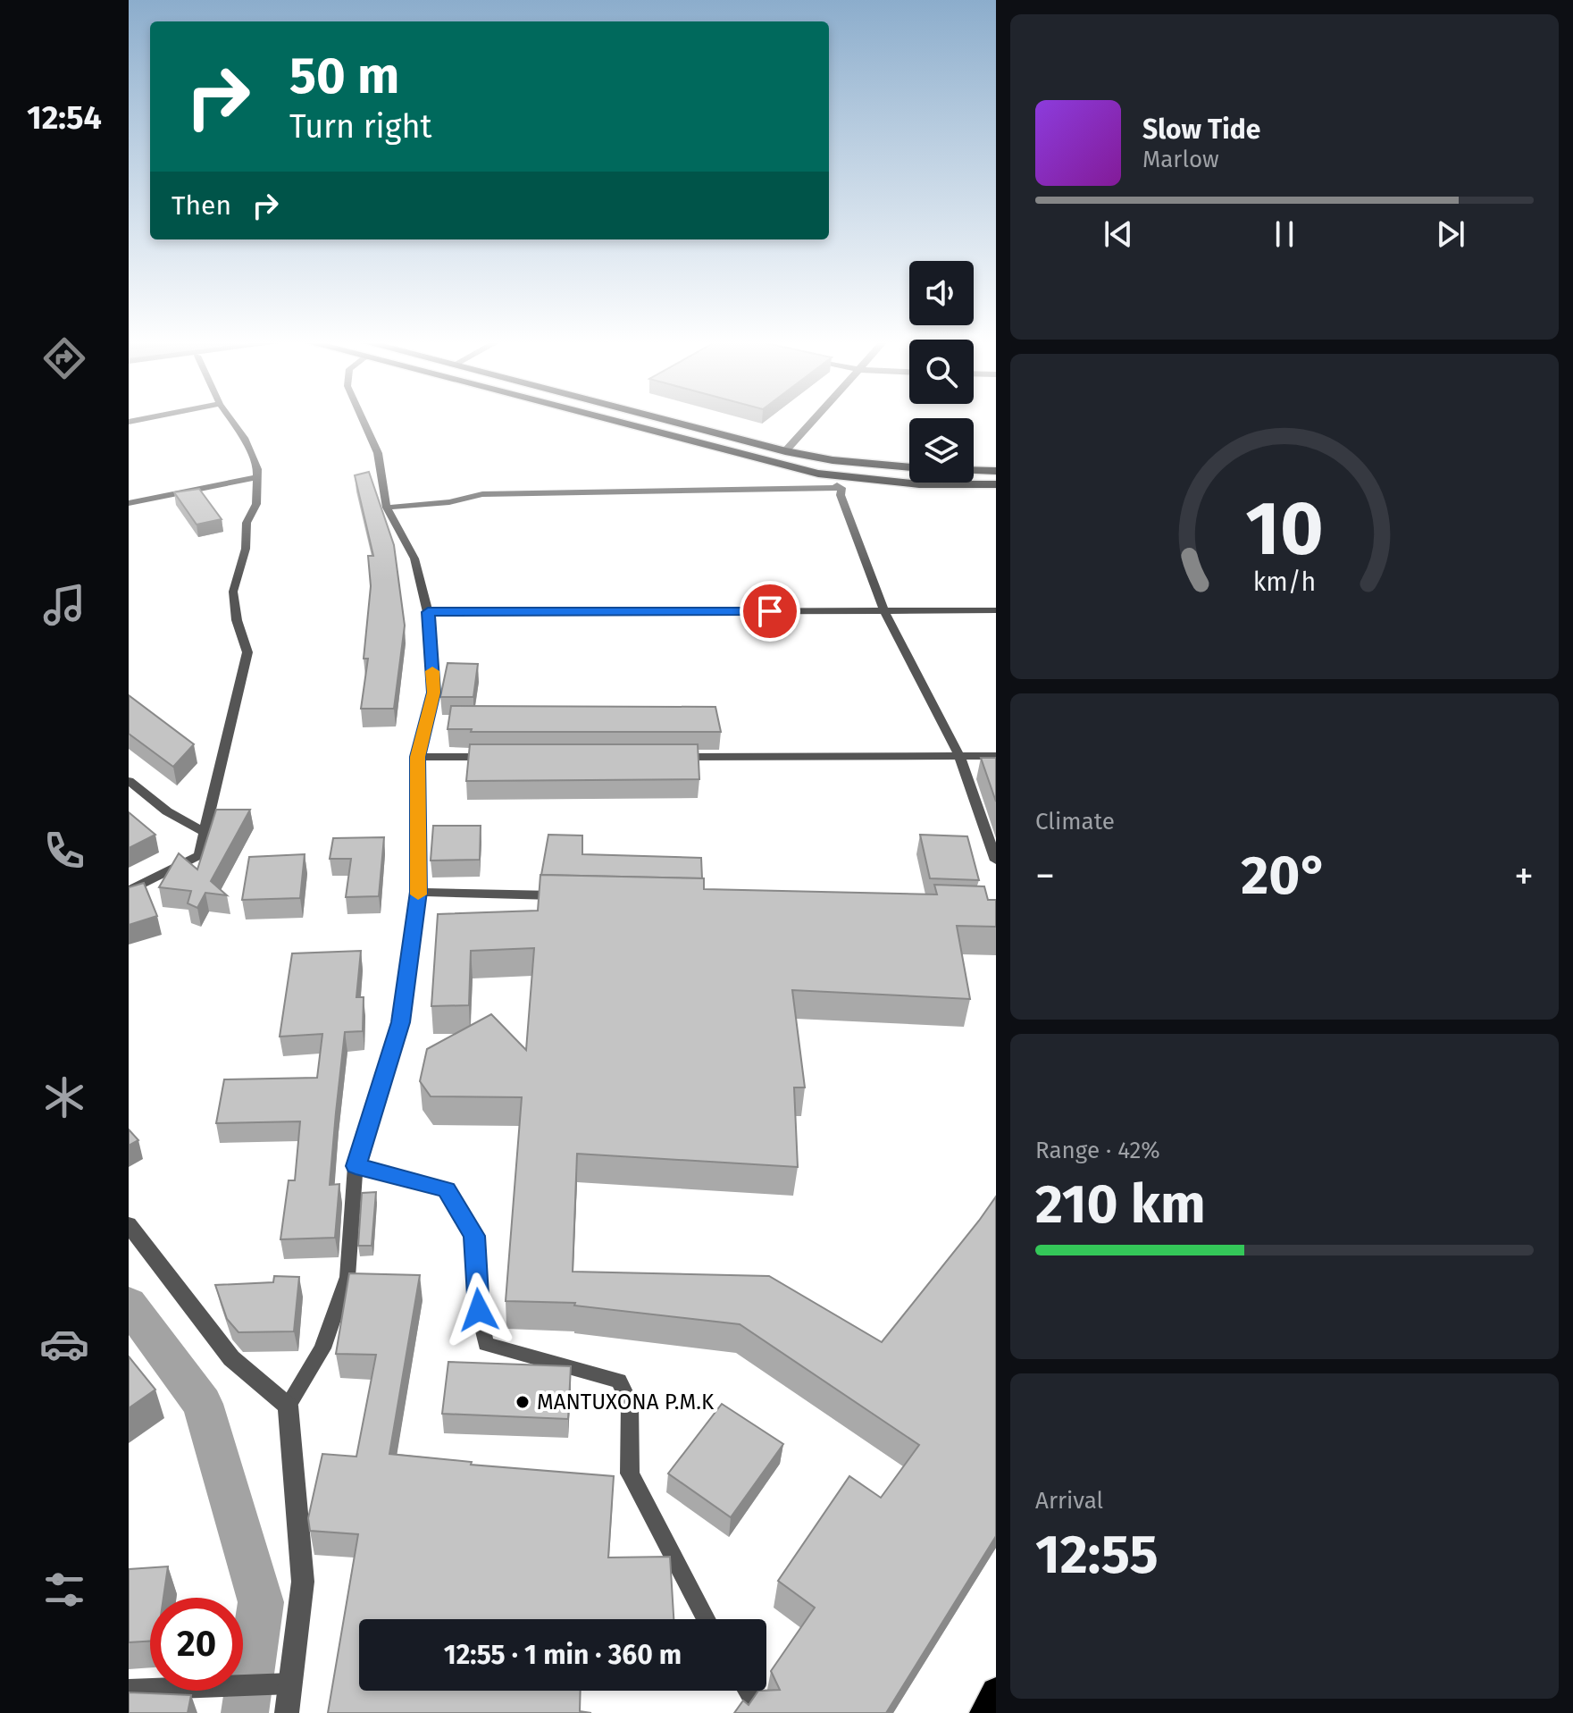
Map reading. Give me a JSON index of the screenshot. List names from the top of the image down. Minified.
{"places":["MANTUXONA P.M.K"],"page":{"tabs":"12:54","turn":["50 m","Turn right"],"song":["Slow Tide","Marlow"],"then":"Then","tile":["Climate",["Range · 42%","210 km"],["Arrival","12:55"]],"heat":["−","20°","+"],"limit":"20","trip":"12:55 · 1 min · 360 m","gauge":["10","km/h"]}}
